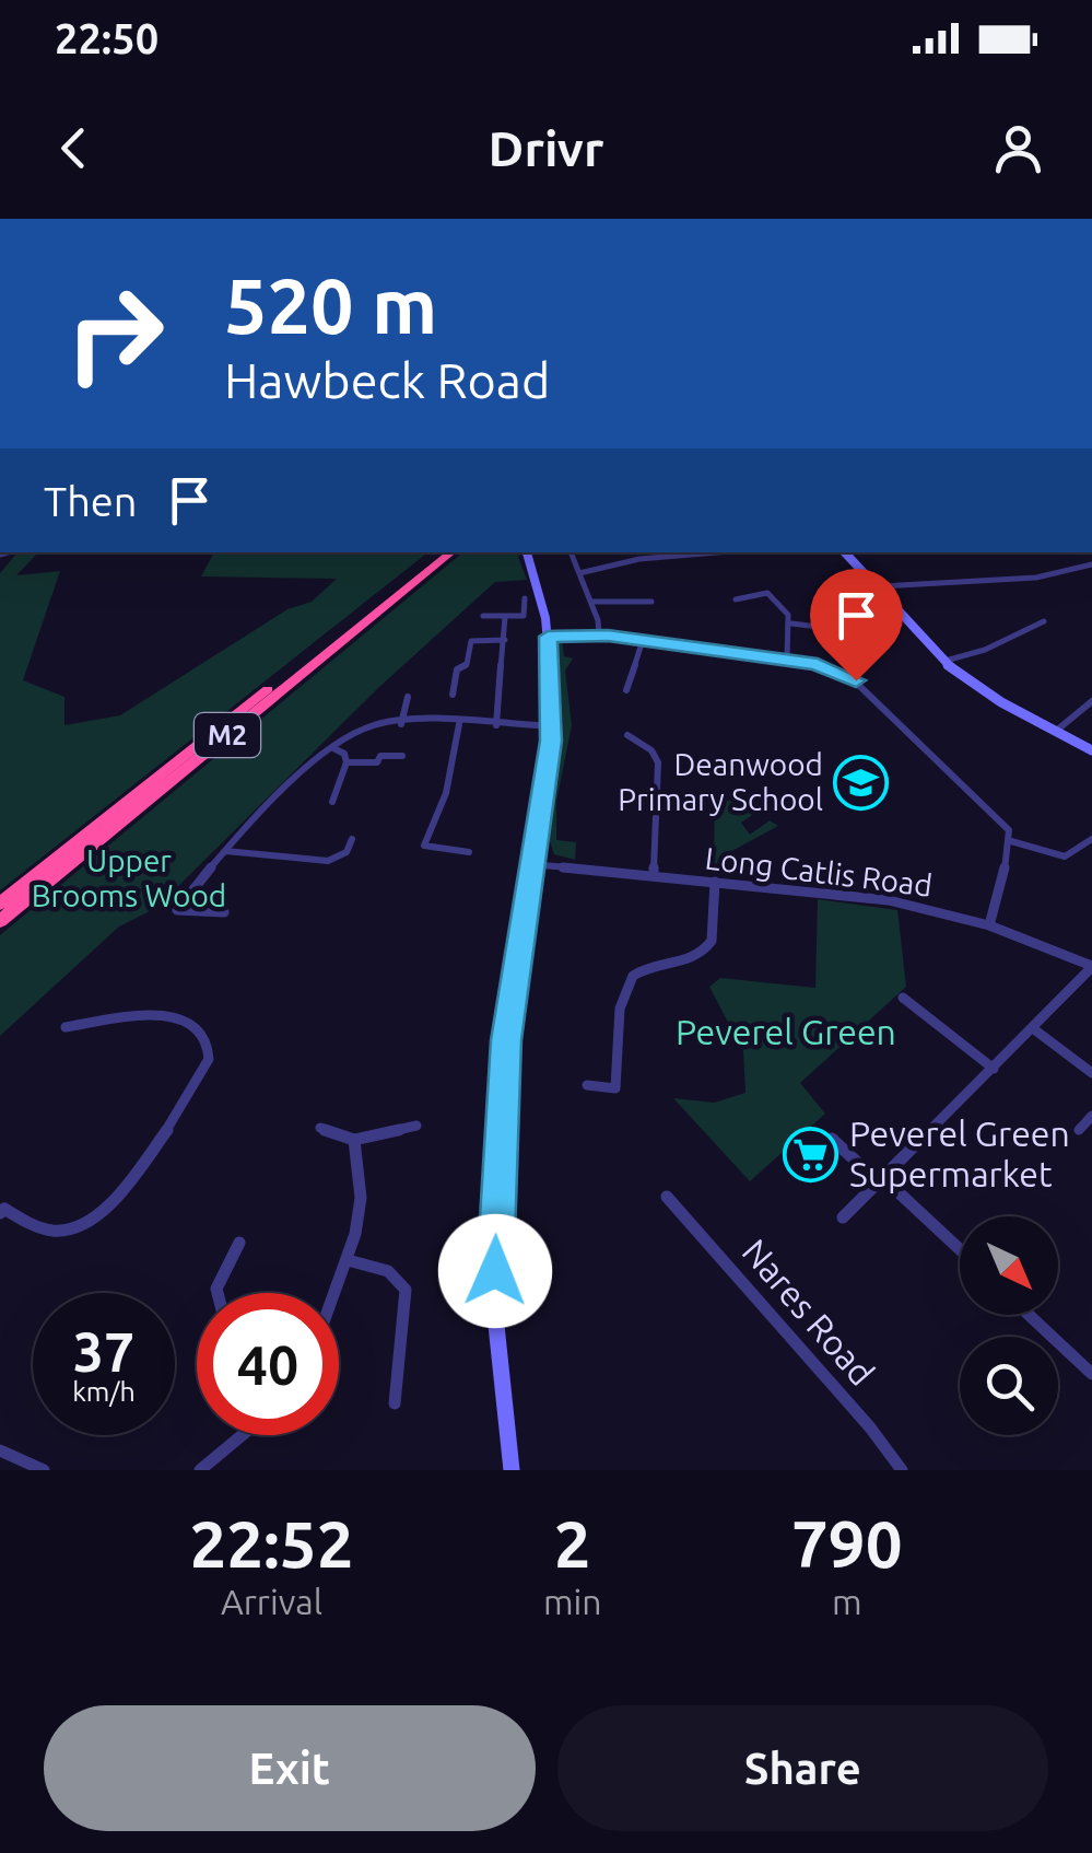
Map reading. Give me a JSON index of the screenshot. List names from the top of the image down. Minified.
{"streets":{"highway":["M2"],"street":["Long Catlis Road","Nares Road"]},"parks":["Upper Brooms Wood","Peverel Green"],"places":{"school or university":["Deanwood Primary School"],"supermarket":["Peverel Green Supermarket"]},"north":"bottom right","page":{"status":"22:50","header":"Drivr","turn":["520 m","Hawbeck Road"],"then":"Then","speed":"37 km/h","limit":"40","eta":["22:52","Arrival","2","min","790","m"],"buttons":["Exit","Share"]}}
